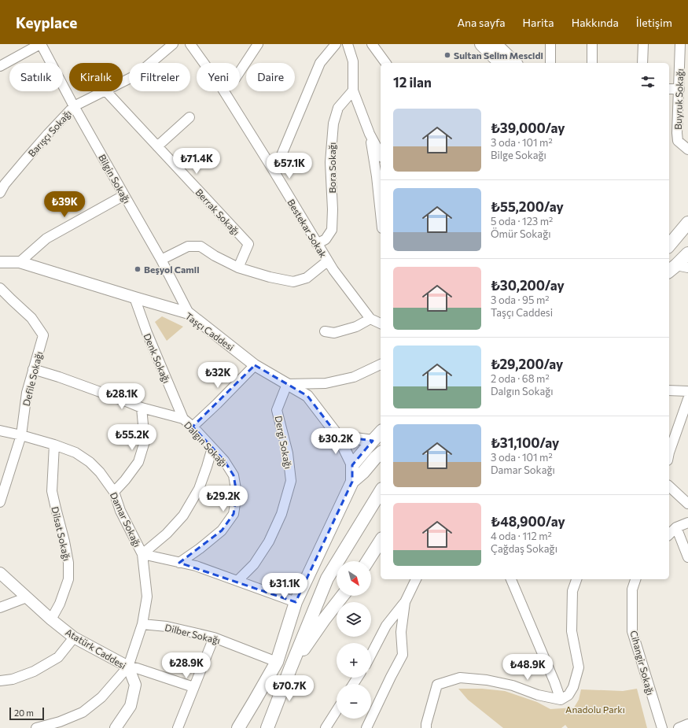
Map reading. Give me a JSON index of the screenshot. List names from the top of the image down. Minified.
{"streets":{"street":["Buyruk Sokağı","Barışçı Sokağı","Bora Sokağı","Bilgin Sokağı","Berrak Sokağı","Bestekar Sokak","Taşçı Caddesi","Denk Sokağı","Defile Sokağı","Dergi Sokağı","Dalgın Sokağı","Damar Sokağı","Dilsat Sokağı","Dilber Sokağı","Atatürk Caddesi","Cihangir Sokağı"]},"crossings":[["Barışçı Sokağı","Bilgin Sokağı"],["Bora Sokağı","Bestekar Sokak"],["Bilgin Sokağı","Taşçı Caddesi"],["Taşçı Caddesi","Denk Sokağı"],["Taşçı Caddesi","Dergi Sokağı"],["Denk Sokağı","Dalgın Sokağı"],["Defile Sokağı","Dalgın Sokağı"],["Defile Sokağı","Damar Sokağı"],["Dergi Sokağı","Damar Sokağı"],["Dalgın Sokağı","Damar Sokağı"],["Damar Sokağı","Dilsat Sokağı"],["Dilsat Sokağı","Atatürk Caddesi"]],"parks":["Anadolu Parkı"],"places":["Sultan Selim Mescidi","Beşyol Camii"],"scale_bar":"20 m","north":"bottom right","page":{"header":"Keyplace","nav":["Ana sayfa","Harita","Hakkında","İletişim"],"chip":["Satılık","Kiralık","Filtreler","Yeni","Daire"],"heading":"12 ilan","list":[{"name":"₺39,000/ay","note":"3 oda · 101 m² · Bilge Sokağı"},{"name":"₺55,200/ay","note":"5 oda · 123 m² · Ömür Sokağı"},{"name":"₺30,200/ay","note":"3 oda · 95 m² · Taşçı Caddesi"},{"name":"₺29,200/ay","note":"2 oda · 68 m² · Dalgın Sokağı"},{"name":"₺31,100/ay","note":"3 oda · 101 m² · Damar Sokağı"},{"name":"₺48,900/ay","note":"4 oda · 112 m² · Çağdaş Sokağı"}],"price":["₺71.4K","₺57.1K","₺39K","₺32K","₺28.1K","₺55.2K","₺30.2K","₺29.2K","₺31.1K","₺28.9K","₺48.9K","₺70.7K"],"map_buttons":["+","−"],"scale":"20 m"}}
